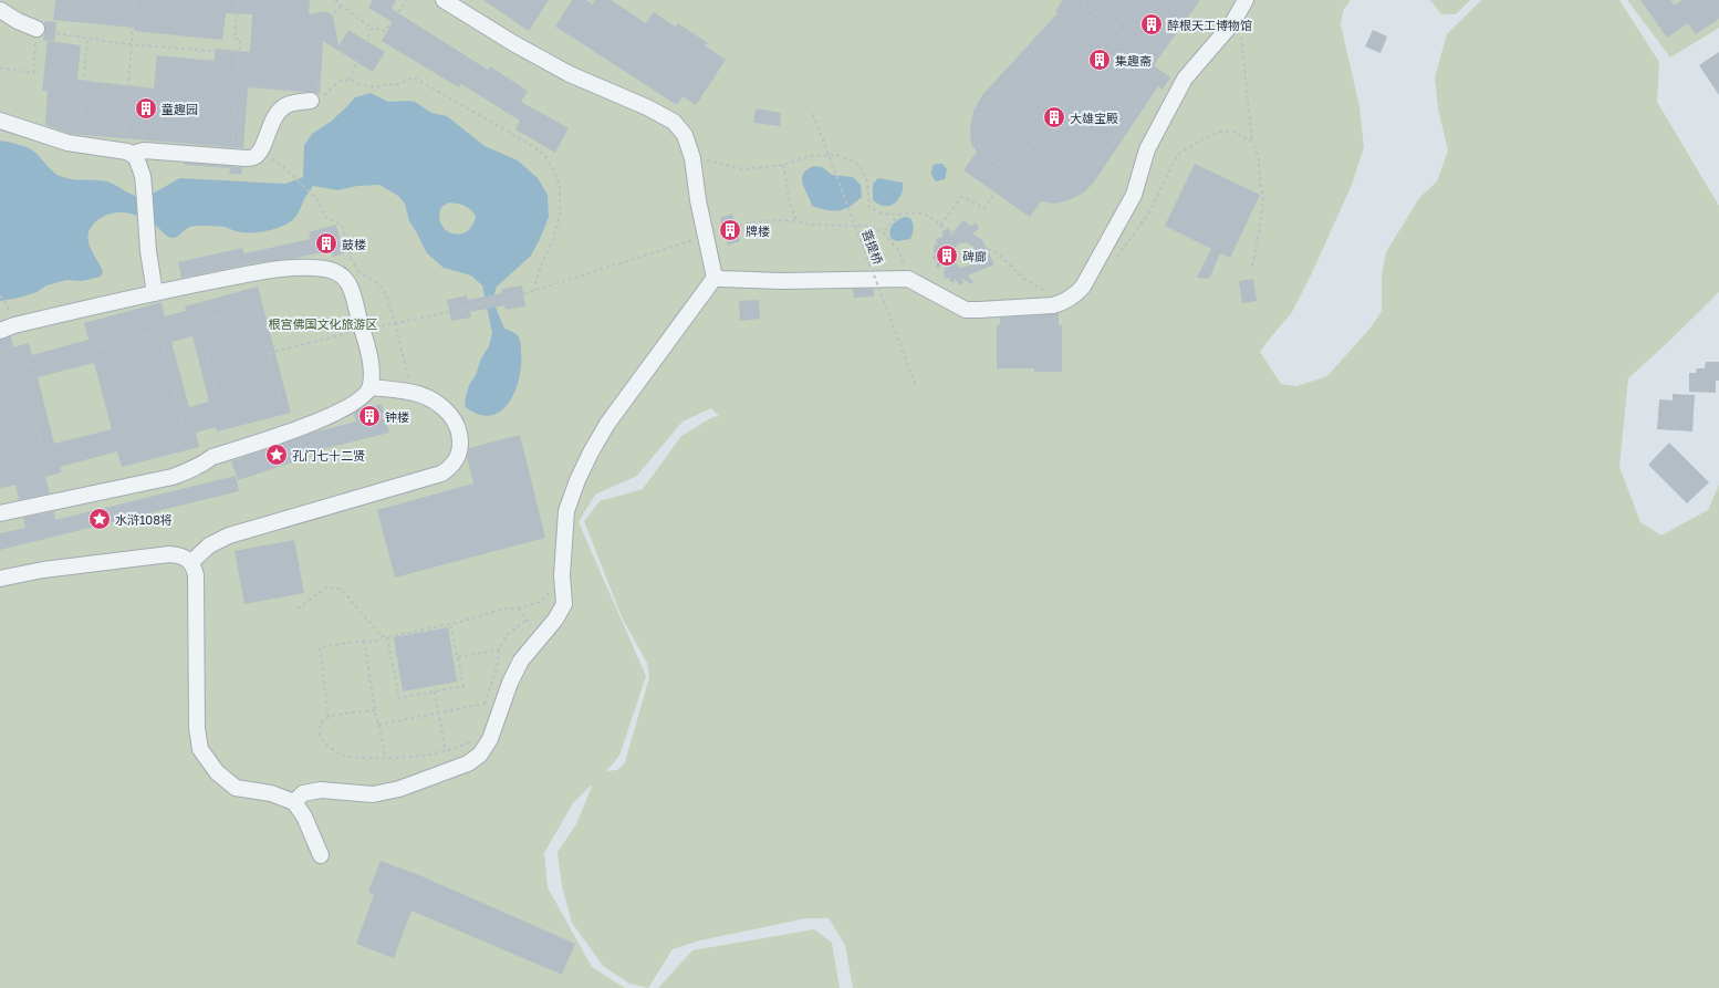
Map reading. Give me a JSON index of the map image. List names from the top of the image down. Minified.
{"streets":{"path":["菩提桥"]},"parks":["根宫佛国文化旅游区"],"places":{"building":["醉根天工博物馆","集趣斋","童趣园","大雄宝殿","牌楼","鼓楼","碑廊","钟楼"],"place":["孔门七十二贤","水浒108将"]}}
